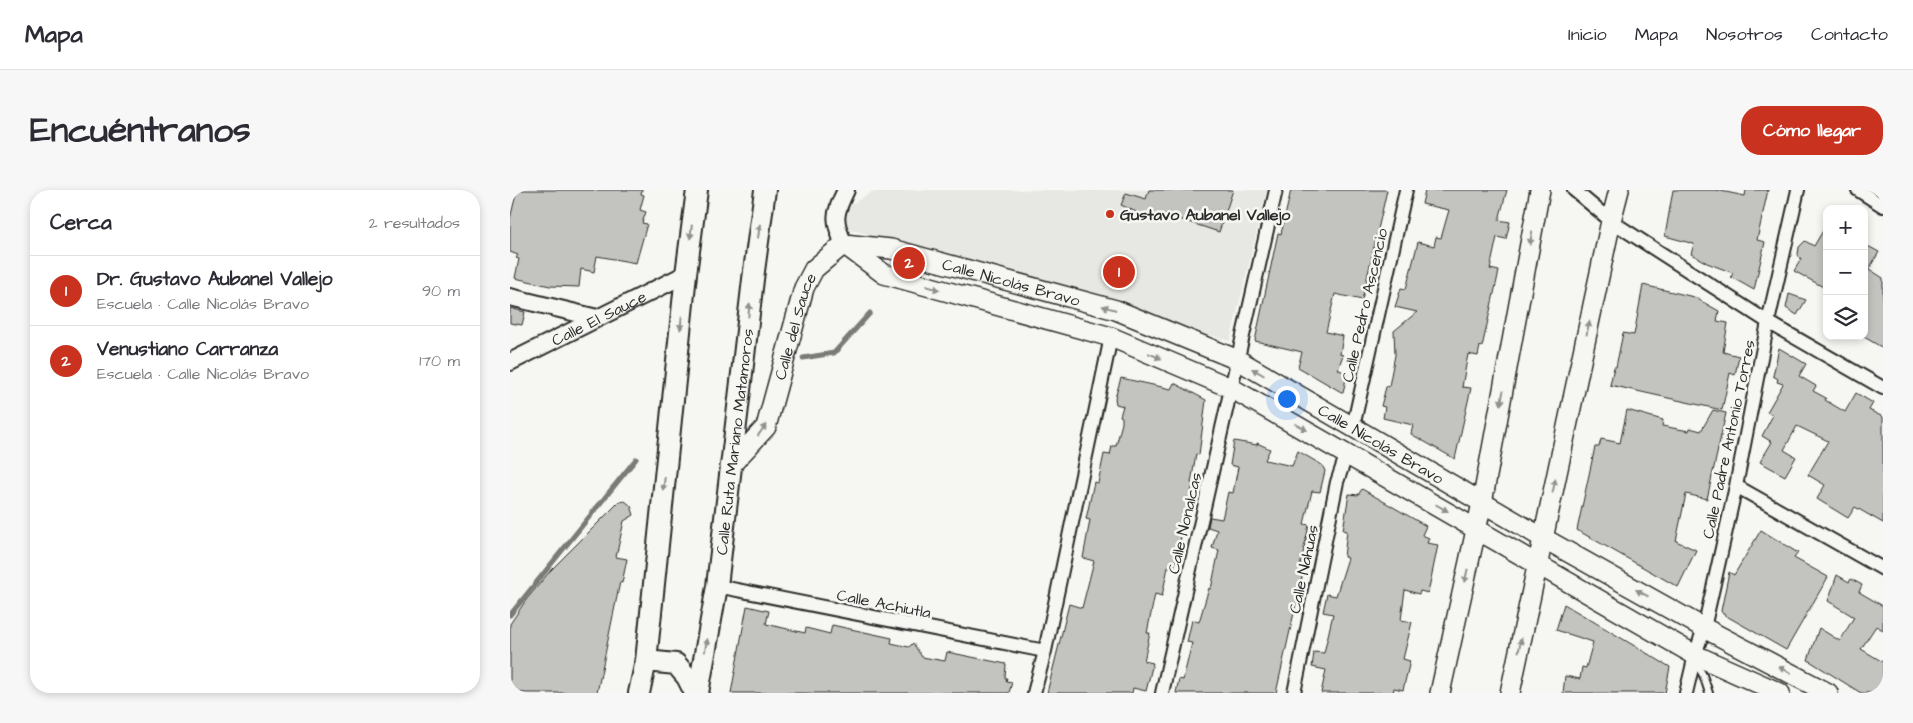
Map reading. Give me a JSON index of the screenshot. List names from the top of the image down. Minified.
{"streets":{"main road":["Calle Nicolás Bravo","Calle del Sauce","Calle Ruta Mariano Matamoros"],"street":["Calle Pedro Ascencio","Calle El Sauce","Calle Padre Antonio Torres","Calle Nonalcas","Calle Nahuas","Calle Achiutla"]},"crossings":[["Calle Nicolás Bravo","Calle Pedro Ascencio"],["Calle Nicolás Bravo","Calle del Sauce"],["Calle Nicolás Bravo","Calle Padre Antonio Torres"],["Calle Nicolás Bravo","Calle Nonalcas"],["Calle Nicolás Bravo","Calle Nahuas"],["Calle del Sauce","Calle Ruta Mariano Matamoros"],["Calle Ruta Mariano Matamoros","Calle Achiutla"]],"places":["Gustavo Aubanel Vallejo"],"page":{"header":"Mapa","nav":["Inicio","Mapa","Nosotros","Contacto"],"title":"Encuéntranos","buttons":"Cómo llegar","heading":["Cerca","2 resultados"],"map_buttons":["+","−"],"pins":["2","1"],"list":[{"mark":"1","name":"Dr. Gustavo Aubanel Vallejo","note":"Escuela · Calle Nicolás Bravo","value":"90 m"},{"mark":"2","name":"Venustiano Carranza","note":"Escuela · Calle Nicolás Bravo","value":"170 m"}]}}
